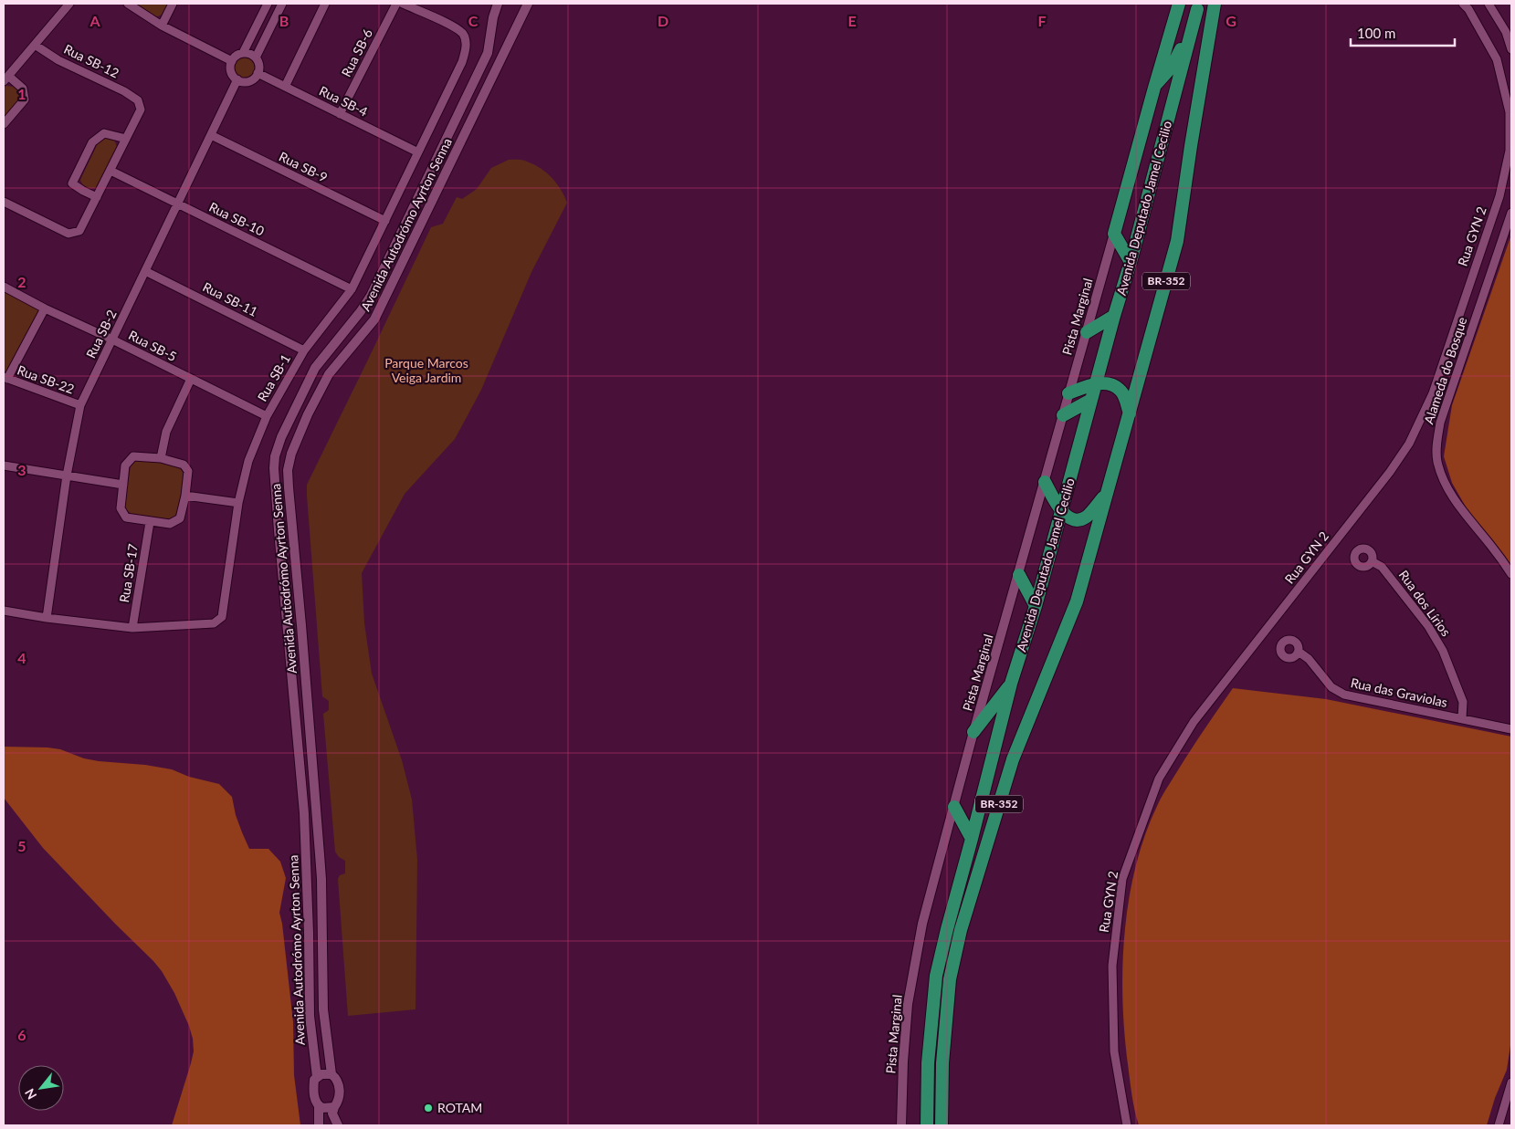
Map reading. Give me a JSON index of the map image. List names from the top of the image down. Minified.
{"streets":{"highway":["Avenida Deputado Jamel Cecilio","BR-352"],"street":["Rua SB-6","Rua SB-12","Rua SB-4","Rua SB-9","Rua SB-10","Avenida Autodrómo Ayrton Senna","Rua GYN 2","Rua SB-11","Pista Marginal","Rua SB-2","Rua SB-5","Alameda do Bosque","Rua SB-1","Rua SB-22","Rua SB-17","Rua dos Lírios","Rua das Graviolas"]},"crossings":[["Rua SB-6","Rua SB-4"],["Rua SB-4","Rua SB-2"],["Rua SB-4","Rua SB-1"],["Rua SB-9","Rua SB-2"],["Rua SB-9","Rua SB-1"],["Rua SB-10","Rua SB-2"],["Rua SB-10","Rua SB-1"],["Rua SB-11","Rua SB-2"],["Rua SB-11","Rua SB-1"],["Rua SB-2","Rua SB-5"],["Rua SB-2","Rua SB-1"],["Rua SB-2","Rua SB-22"],["Rua SB-5","Rua SB-1"],["Rua SB-1","Rua SB-17"],["Rua dos Lírios","Rua das Graviolas"]],"parks":["Parque Marcos Veiga Jardim"],"places":["ROTAM"],"scale_bar":"100 m","north":"bottom left","grid":{"columns":["A","B","C","D","E","F","G"],"rows":["1","2","3","4","5","6"]}}
